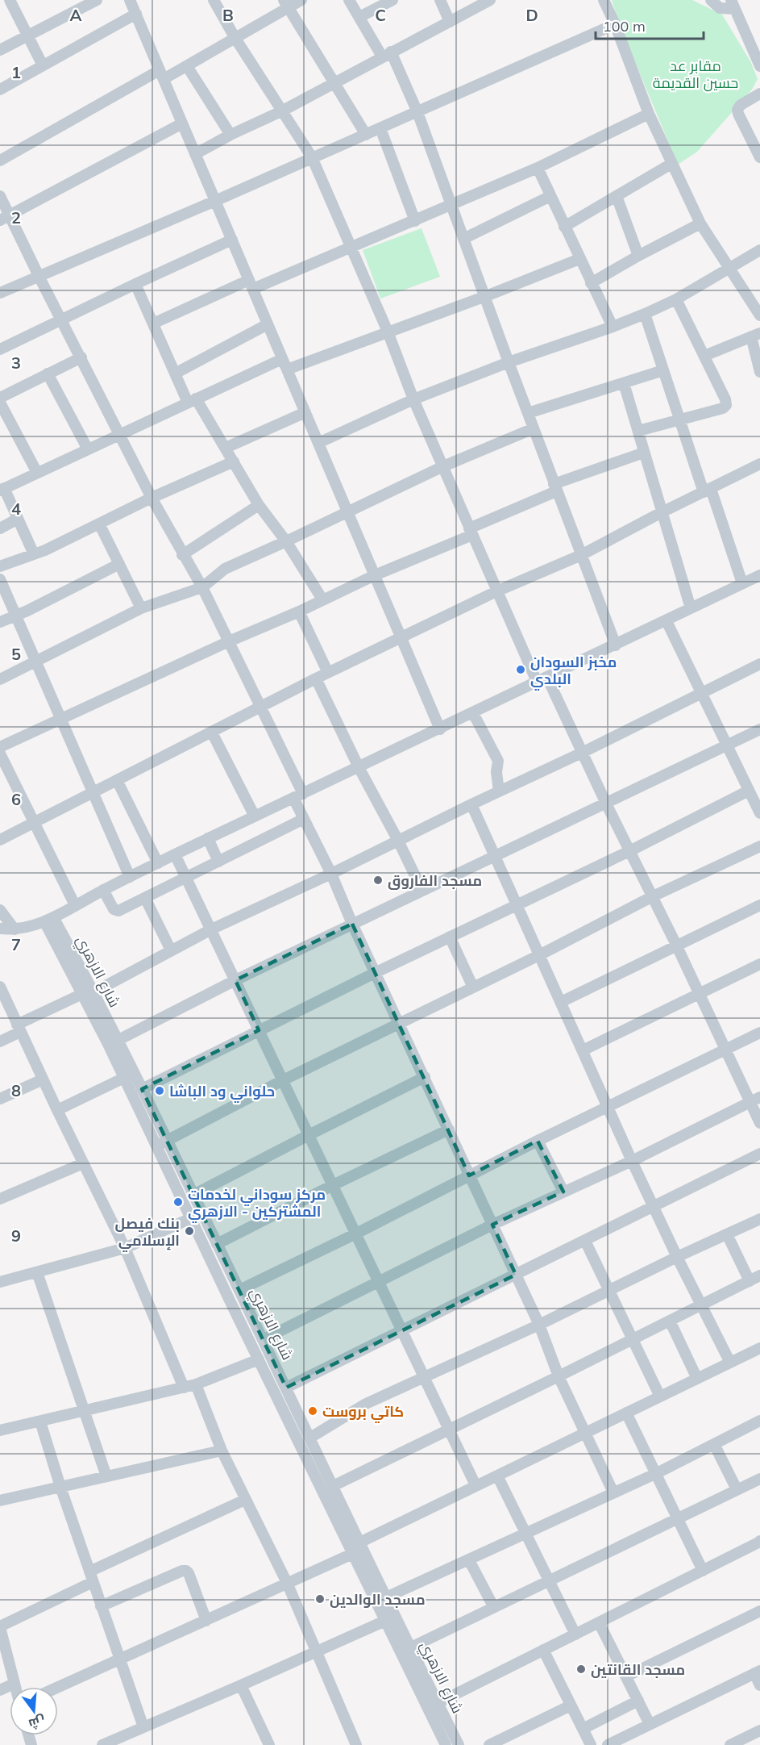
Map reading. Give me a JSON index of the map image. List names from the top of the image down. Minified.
{"streets":{"street":["شارع الازهري"]},"parks":["مقابر عد حسين القديمة"],"places":["مخبز السودان البلدي","مسجد الفاروق","حلواني ود الباشا","مركز سوداني لخدمات المشتركين - الازهري","بنك فيصل الإسلامي","كاتي بروست","مسجد الوالدين","مسجد القانتين"],"scale_bar":"100 m","north":"bottom","grid":{"columns":["A","B","C","D"],"rows":["1","2","3","4","5","6","7","8","9"]}}
